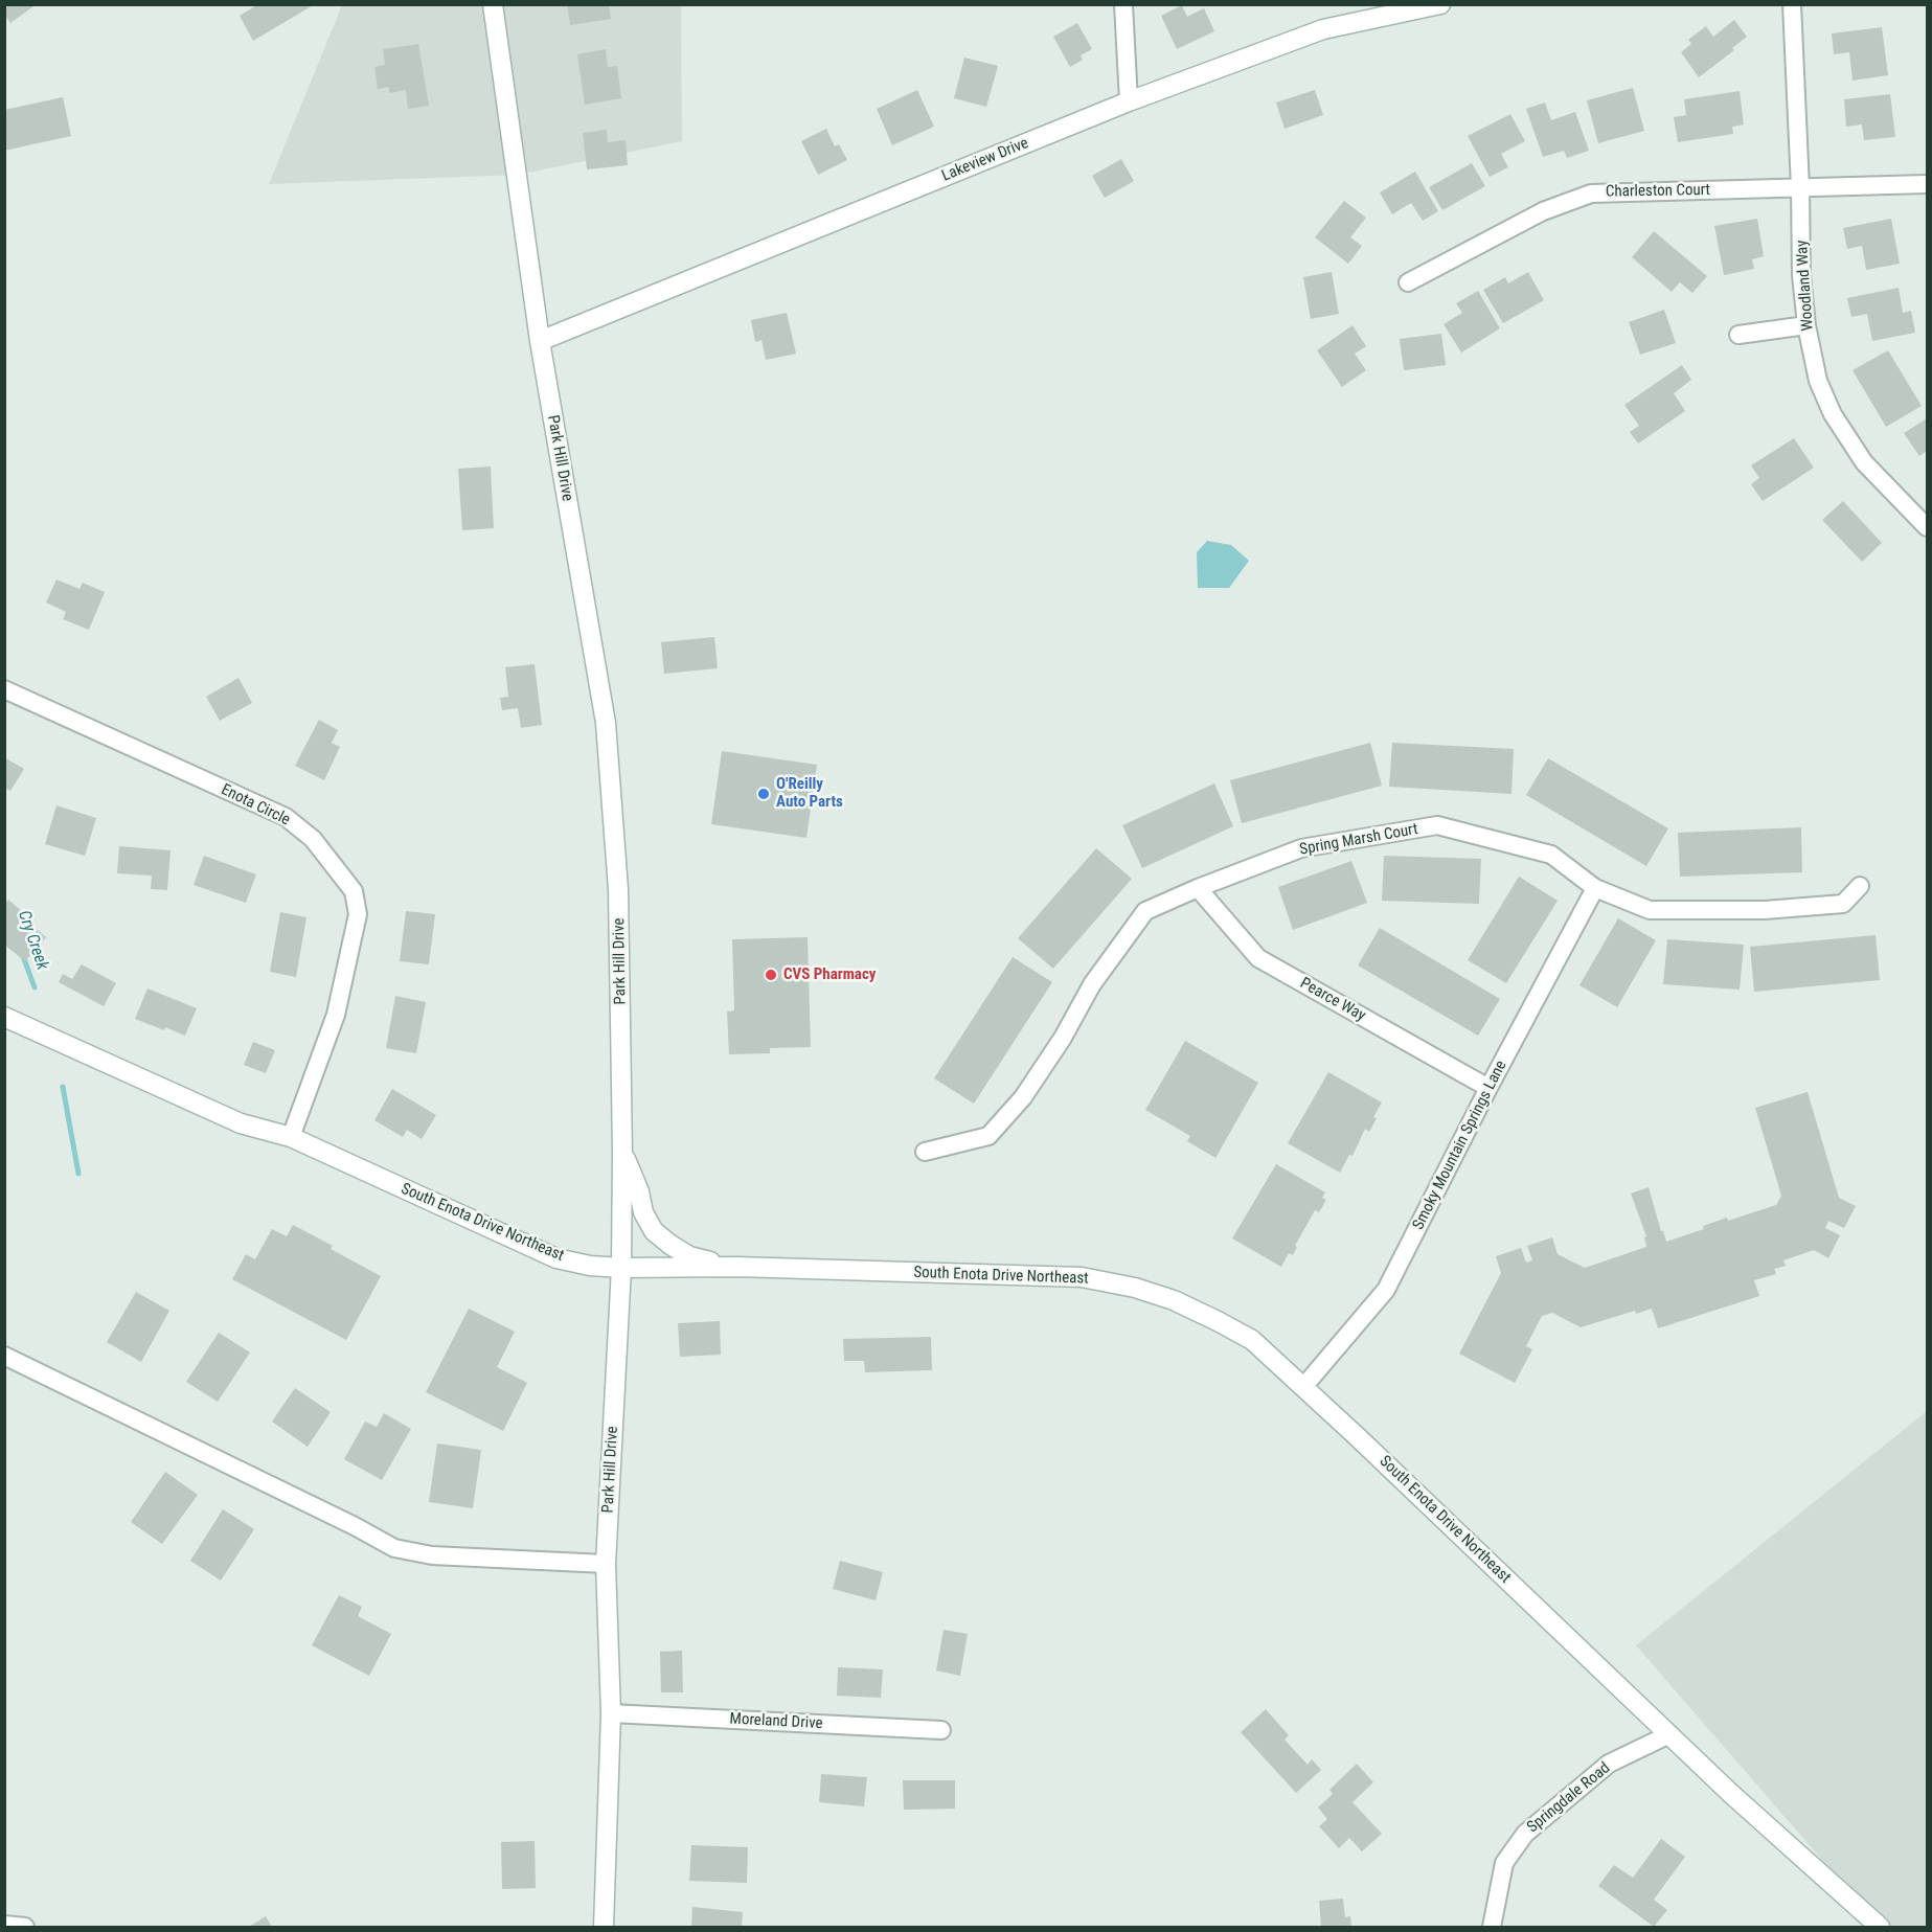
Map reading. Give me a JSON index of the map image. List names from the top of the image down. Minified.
{"streets":{"main road":["Lakeview Drive","Park Hill Drive","South Enota Drive Northeast"],"street":["Charleston Court","Woodland Way","Enota Circle","Spring Marsh Court","Pearce Way","Smoky Mountain Springs Lane","Moreland Drive","Springdale Road"]},"crossings":[["Lakeview Drive","Park Hill Drive"],["Charleston Court","Woodland Way"],["Park Hill Drive","South Enota Drive Northeast"],["Park Hill Drive","Moreland Drive"],["Enota Circle","South Enota Drive Northeast"],["Spring Marsh Court","Pearce Way"],["Spring Marsh Court","Smoky Mountain Springs Lane"],["Pearce Way","Smoky Mountain Springs Lane"],["Smoky Mountain Springs Lane","South Enota Drive Northeast"],["South Enota Drive Northeast","Springdale Road"]],"water":["Cry Creek"],"places":["O'Reilly Auto Parts","CVS Pharmacy"]}
